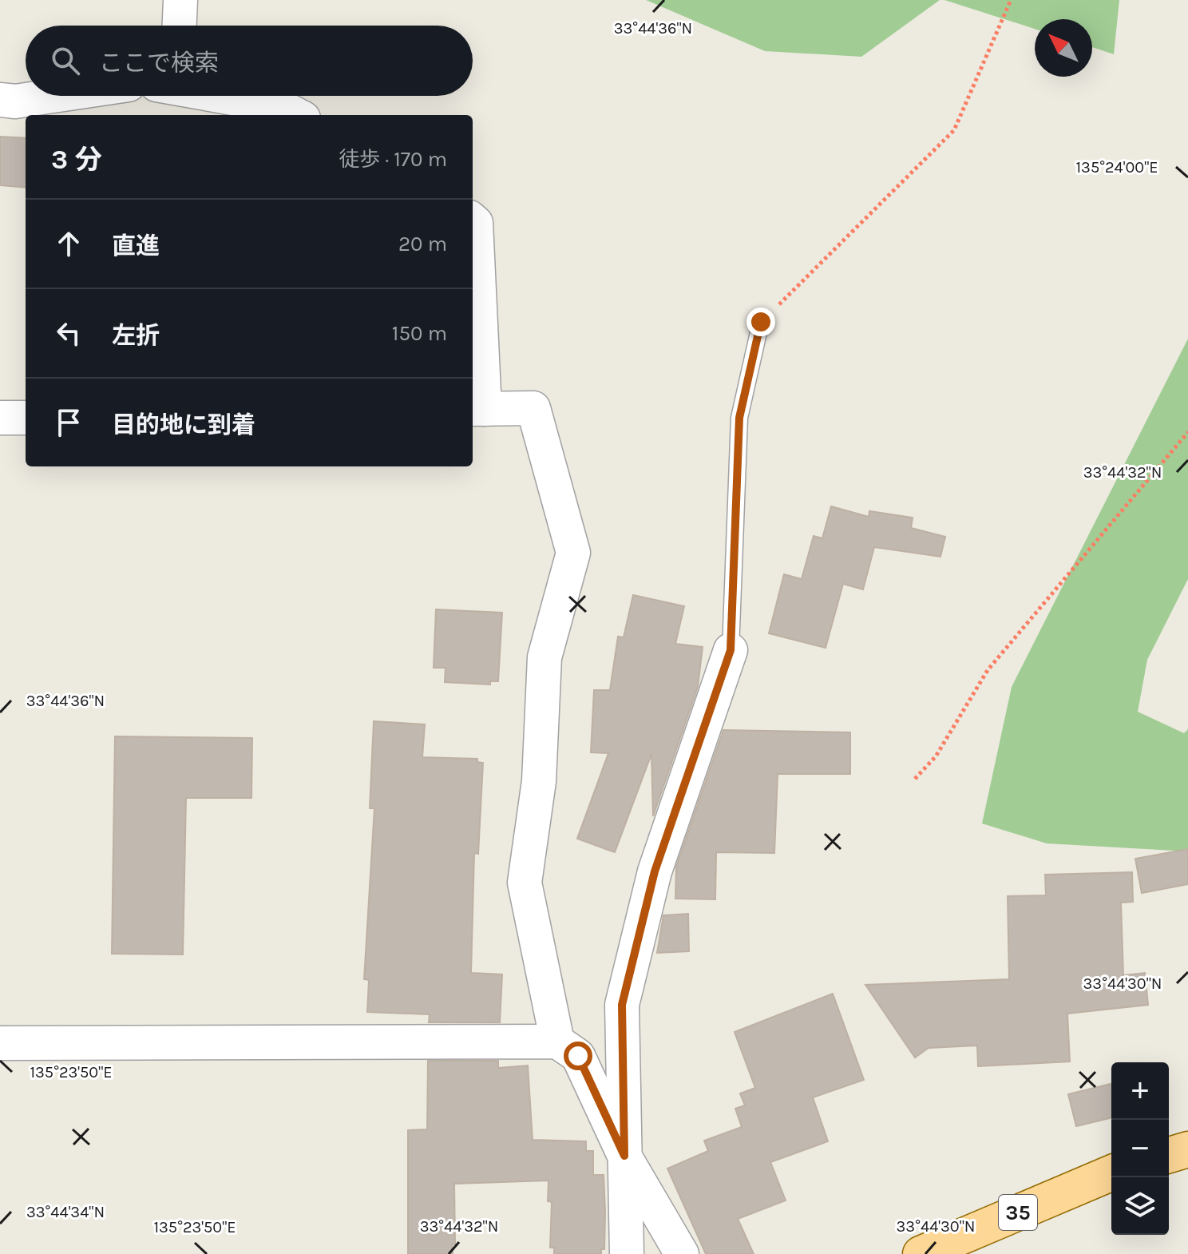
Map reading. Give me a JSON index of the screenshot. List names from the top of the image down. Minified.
{"streets":{"main road":["35"]},"north":"top left","page":{"search":"ここで検索","heading":["3 分","徒歩 · 170 m"],"list":[["直進","20 m"],["左折","150 m"],"目的地に到着"],"map_buttons":["+","−"]},"coordinates":["33°44'36\"N","135°24'00\"E","33°44'32\"N","33°44'30\"N","135°23'50\"E","33°44'34\"N"]}
